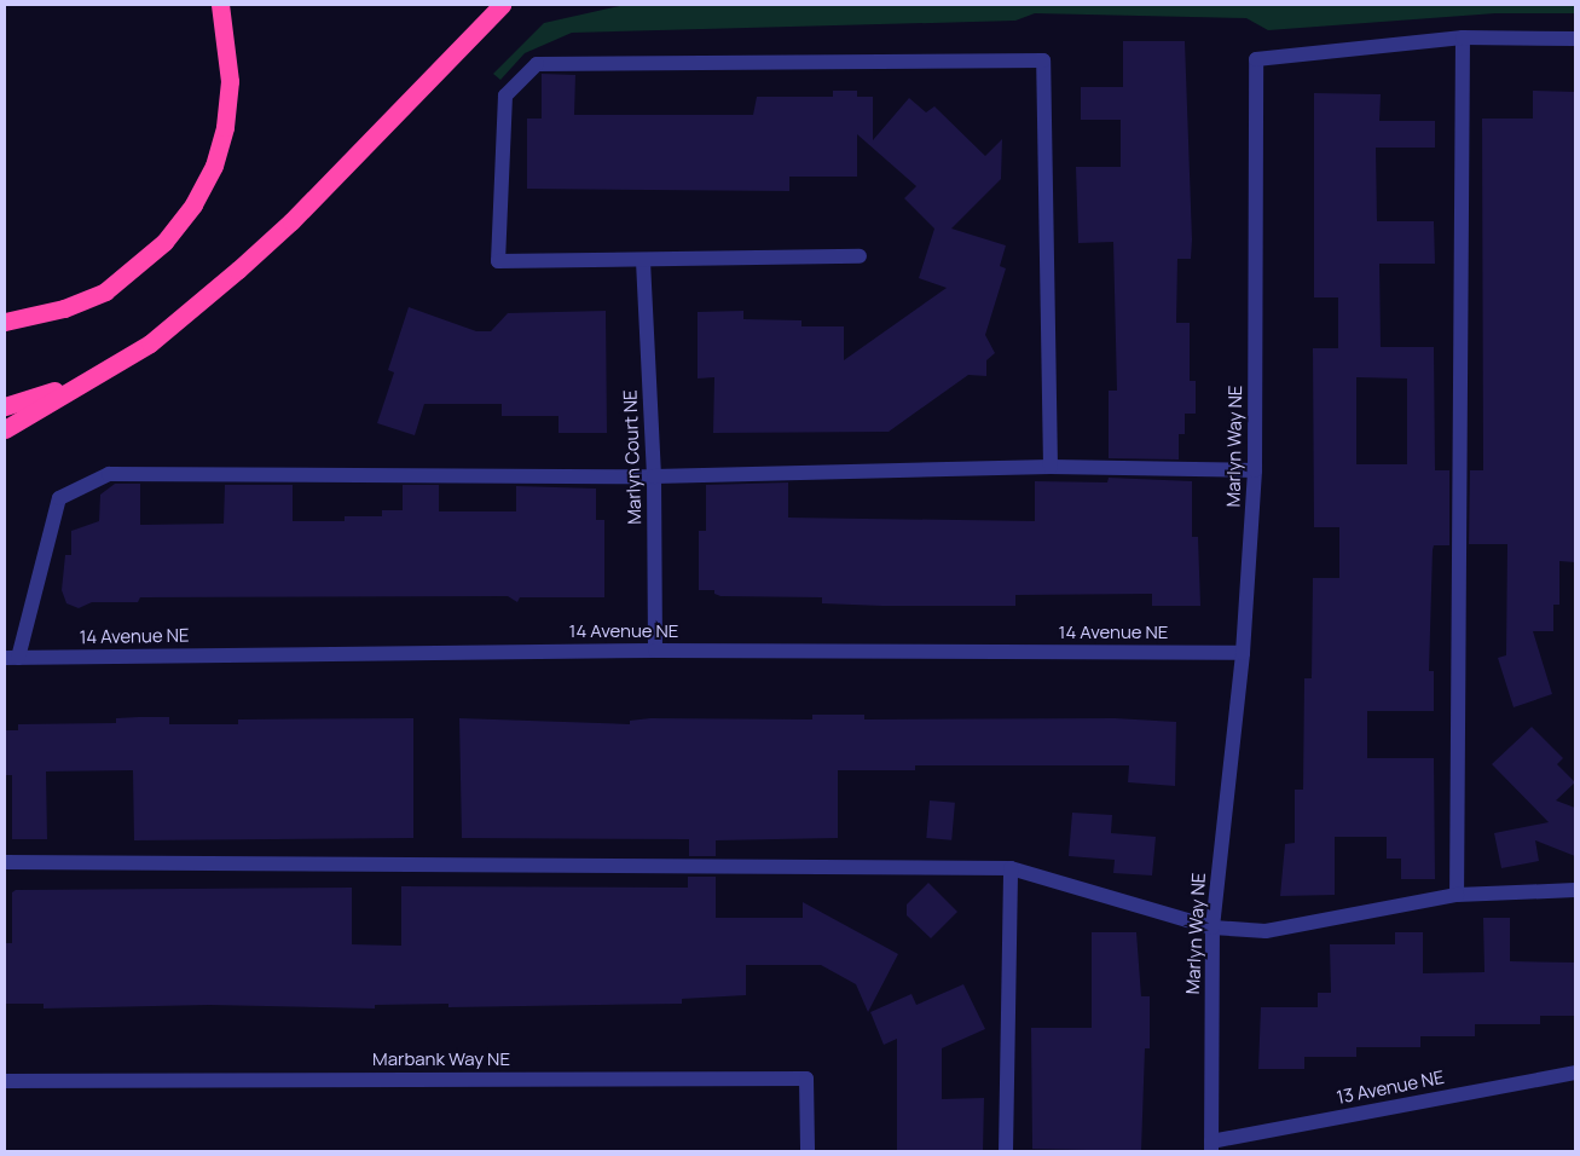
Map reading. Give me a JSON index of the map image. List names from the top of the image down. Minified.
{"streets":{"street":["Marlyn Way NE","Marlyn Court NE","14 Avenue NE","Marbank Way NE","13 Avenue NE"]},"crossings":[["Marlyn Way NE","14 Avenue NE"],["Marlyn Way NE","13 Avenue NE"],["Marlyn Court NE","14 Avenue NE"]]}
